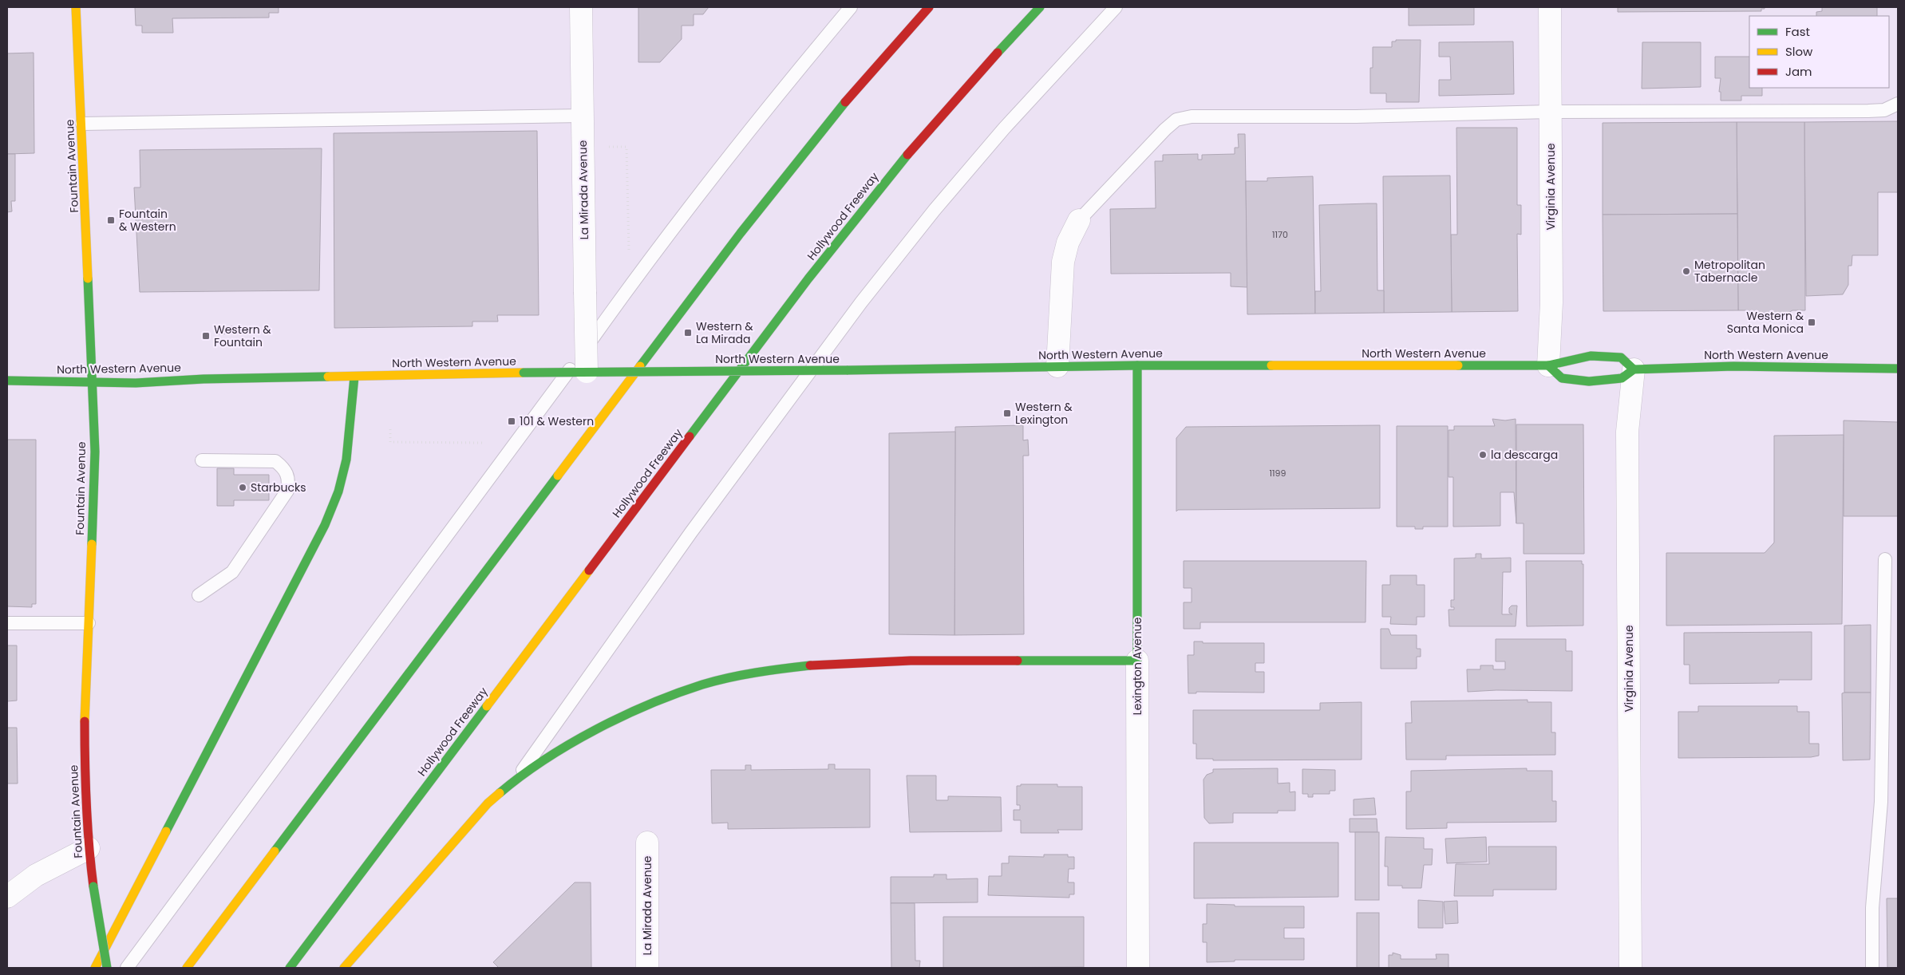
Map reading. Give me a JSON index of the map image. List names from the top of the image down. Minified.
{"streets":{"main road":["Fountain Avenue","Hollywood Freeway","North Western Avenue","Lexington Avenue"],"street":["Virginia Avenue","La Mirada Avenue"]},"crossings":[["Fountain Avenue","North Western Avenue"],["Virginia Avenue","North Western Avenue"],["La Mirada Avenue","North Western Avenue"],["North Western Avenue","Lexington Avenue"]],"places":{"transit":["Fountain & Western","Western & Santa Monica","Western & La Mirada","Western & Fountain","Western & Lexington","101 & Western"],"other":["Metropolitan Tabernacle","la descarga","Starbucks"]},"house_numbers":["1170","1199"],"legend":["Fast","Slow","Jam"]}
